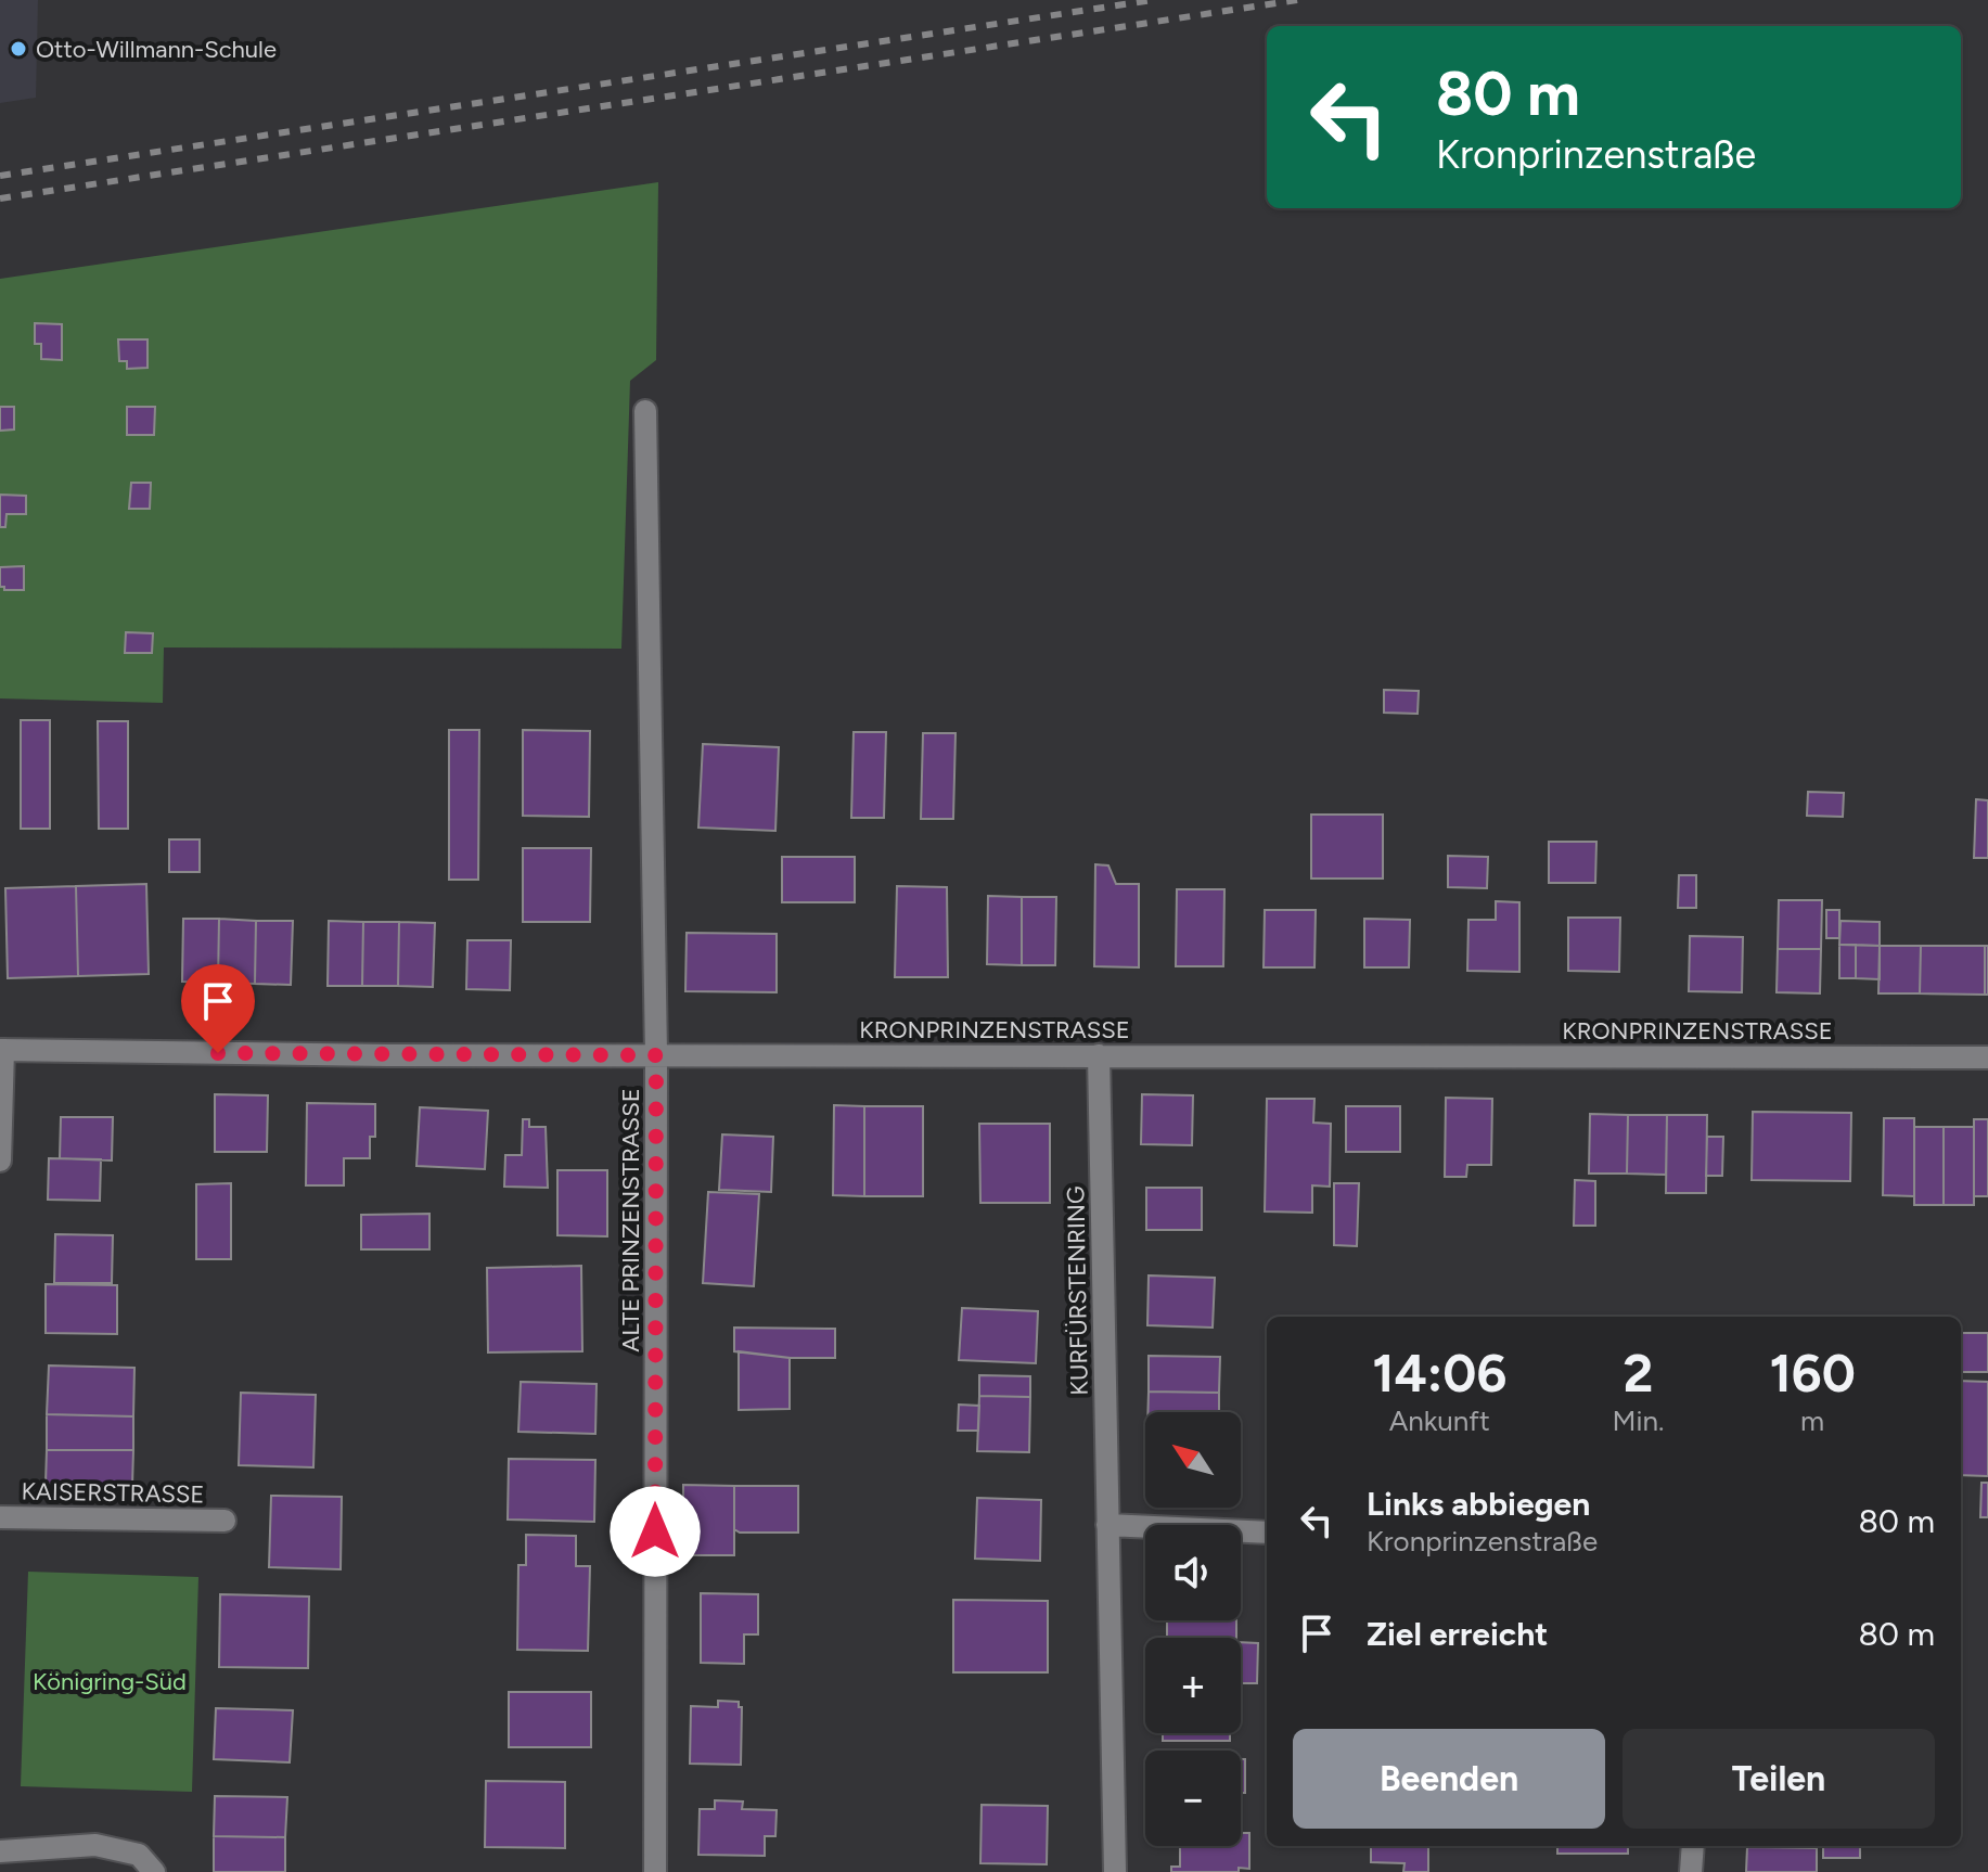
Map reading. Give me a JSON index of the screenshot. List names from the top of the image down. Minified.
{"streets":{"street":["KRONPRINZENSTRASSE","ALTE PRINZENSTRASSE","KURFÜRSTENRING","KAISERSTRASSE"]},"crossings":[["KRONPRINZENSTRASSE","ALTE PRINZENSTRASSE"],["KRONPRINZENSTRASSE","KURFÜRSTENRING"]],"parks":["Königring-Süd"],"places":["Otto-Willmann-Schule"],"north":"top left","page":{"turn":["80 m","Kronprinzenstraße"],"eta":["14:06","Ankunft","2","Min.","160","m"],"map_buttons":["+","−"],"list":[{"name":"Links abbiegen","note":"Kronprinzenstraße","value":"80 m"},{"name":"Ziel erreicht","value":"80 m"}],"buttons":["Beenden","Teilen"]}}
